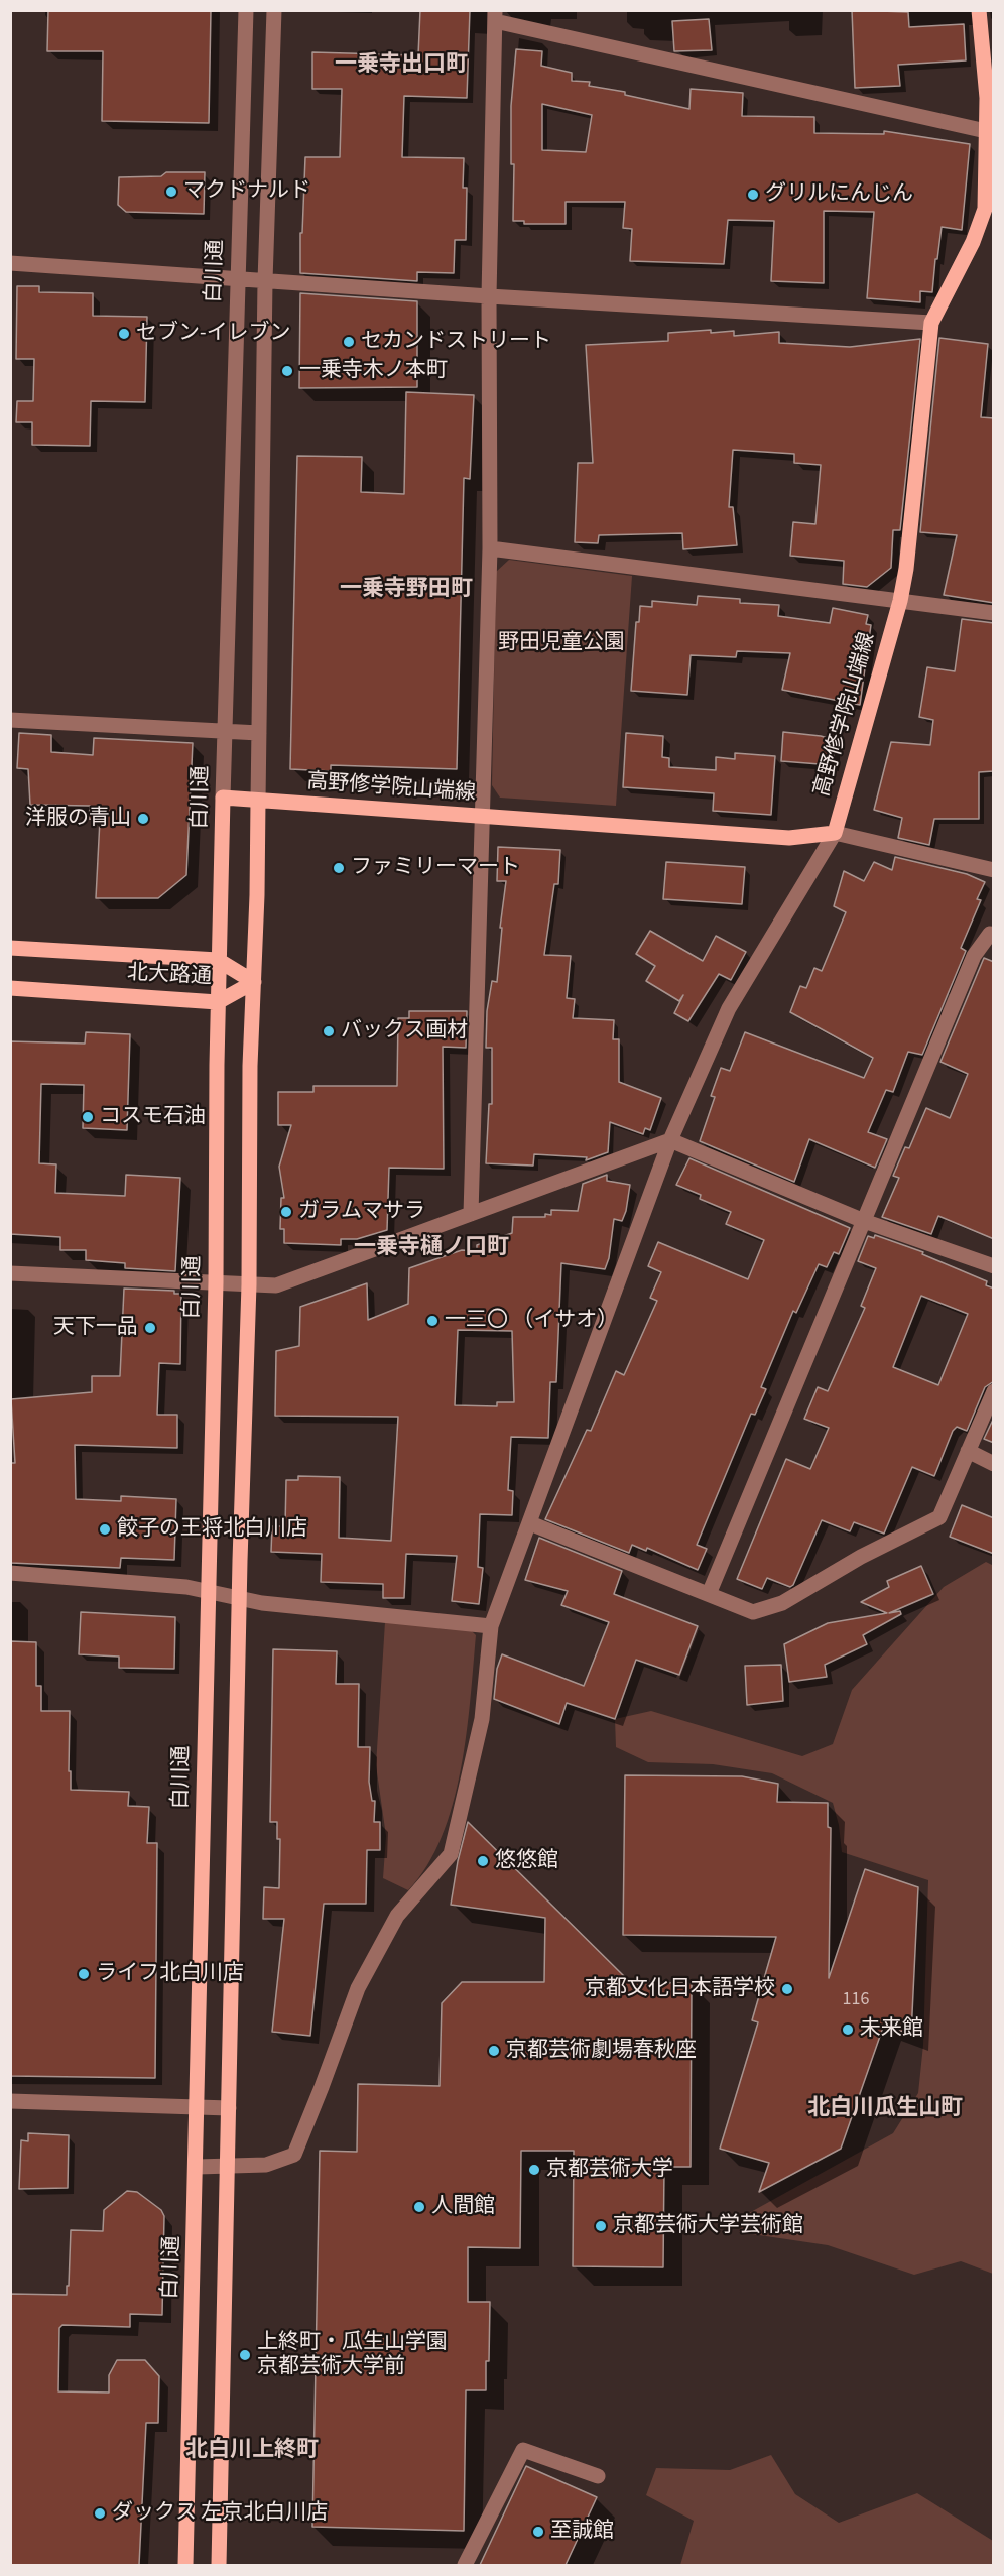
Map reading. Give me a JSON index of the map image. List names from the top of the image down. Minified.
{"streets":{"main road":["白川通","高野修学院山端線","北大路通"]},"crossings":[["白川通","高野修学院山端線"],["白川通","北大路通"]],"districts":["一乗寺出口町","一乗寺野田町","一乗寺樋ノ口町","北白川瓜生山町","北白川上終町"],"parks":["野田児童公園"],"places":["マクドナルド","グリルにんじん","セブン-イレブン","セカンドストリート","一乗寺木ノ本町","洋服の青山","ファミリーマート","バックス画材","コスモ石油","ガラムマサラ","一三〇 （イサオ）","天下一品","餃子の王将北白川店","悠悠館","ライフ北白川店","京都文化日本語学校","未来館","京都芸術劇場春秋座","京都芸術大学","人間館","京都芸術大学芸術館","上終町・瓜生山学園 京都芸術大学前","ダックス 左京北白川店","至誠館"],"house_numbers":["116"]}
